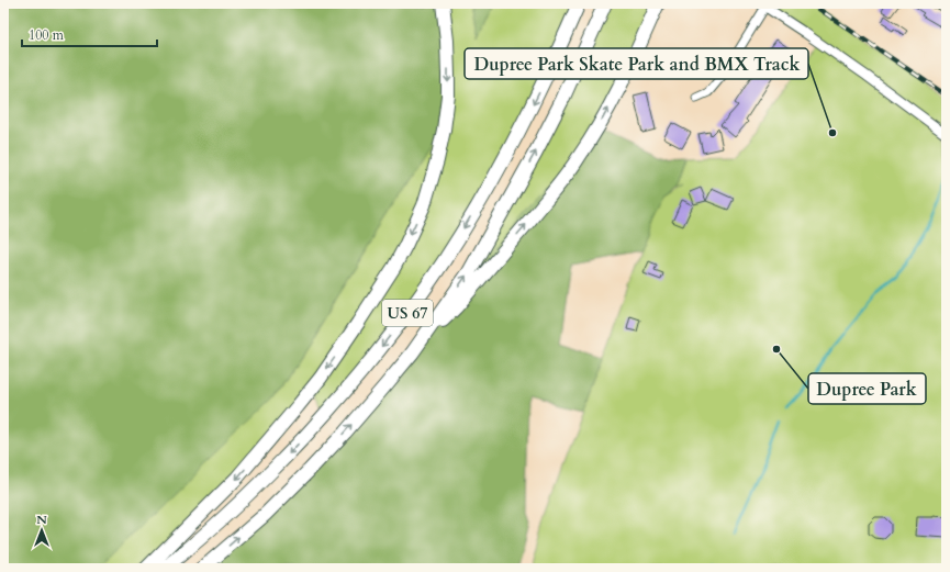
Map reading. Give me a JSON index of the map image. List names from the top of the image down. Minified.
{"streets":{"highway":["US 67"]},"places":["Dupree Park Skate Park and BMX Track","Dupree Park"],"scale_bar":"100 m","north":"top"}
